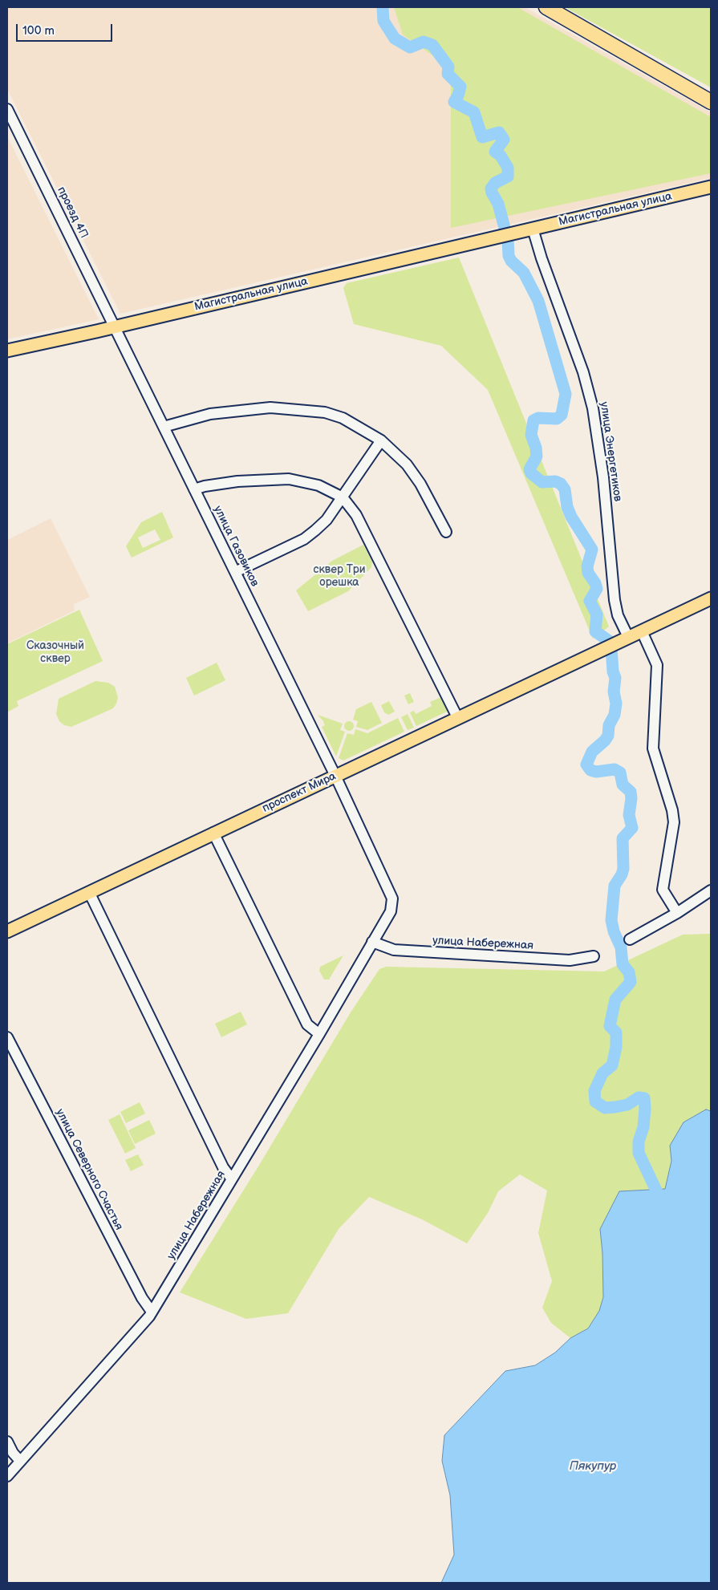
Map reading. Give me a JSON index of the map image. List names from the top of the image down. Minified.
{"streets":{"main road":["Магистральная улица","проспект Мира"],"street":["проезд 4П","улица Энергетиков","улица Газовиков","улица Набережная","улица Северного Счастья"]},"crossings":[["Магистральная улица","проезд 4П"],["Магистральная улица","улица Энергетиков"],["Магистральная улица","улица Газовиков"],["проезд 4П","улица Газовиков"],["улица Энергетиков","проспект Мира"],["улица Газовиков","проспект Мира"],["улица Газовиков","улица Набережная"],["проспект Мира","улица Набережная"],["улица Набережная","улица Северного Счастья"]],"water":["Пякупур"],"parks":["сквер Три орешка","Сказочный сквер"],"scale_bar":"100 m"}
